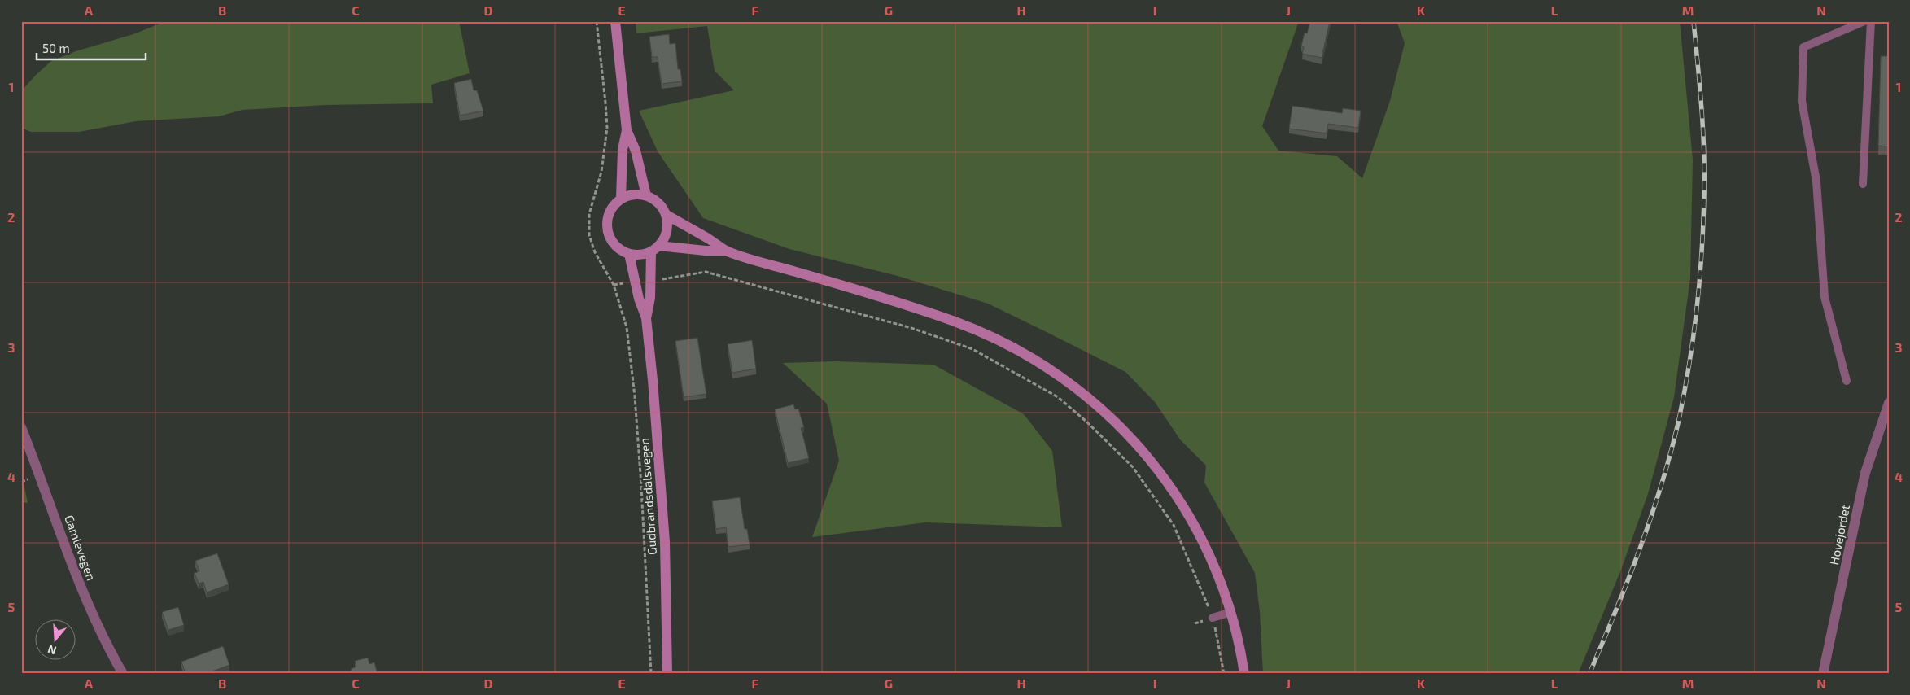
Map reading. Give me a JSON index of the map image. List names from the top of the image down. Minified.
{"streets":{"main road":["Gudbrandsdalsvegen"],"street":["Hovejordet","Gamlevegen"]},"scale_bar":"50 m","north":"bottom","grid":{"columns":["A","B","C","D","E","F","G","H","I","J","K","L","M","N"],"rows":["1","2","3","4","5"]}}
